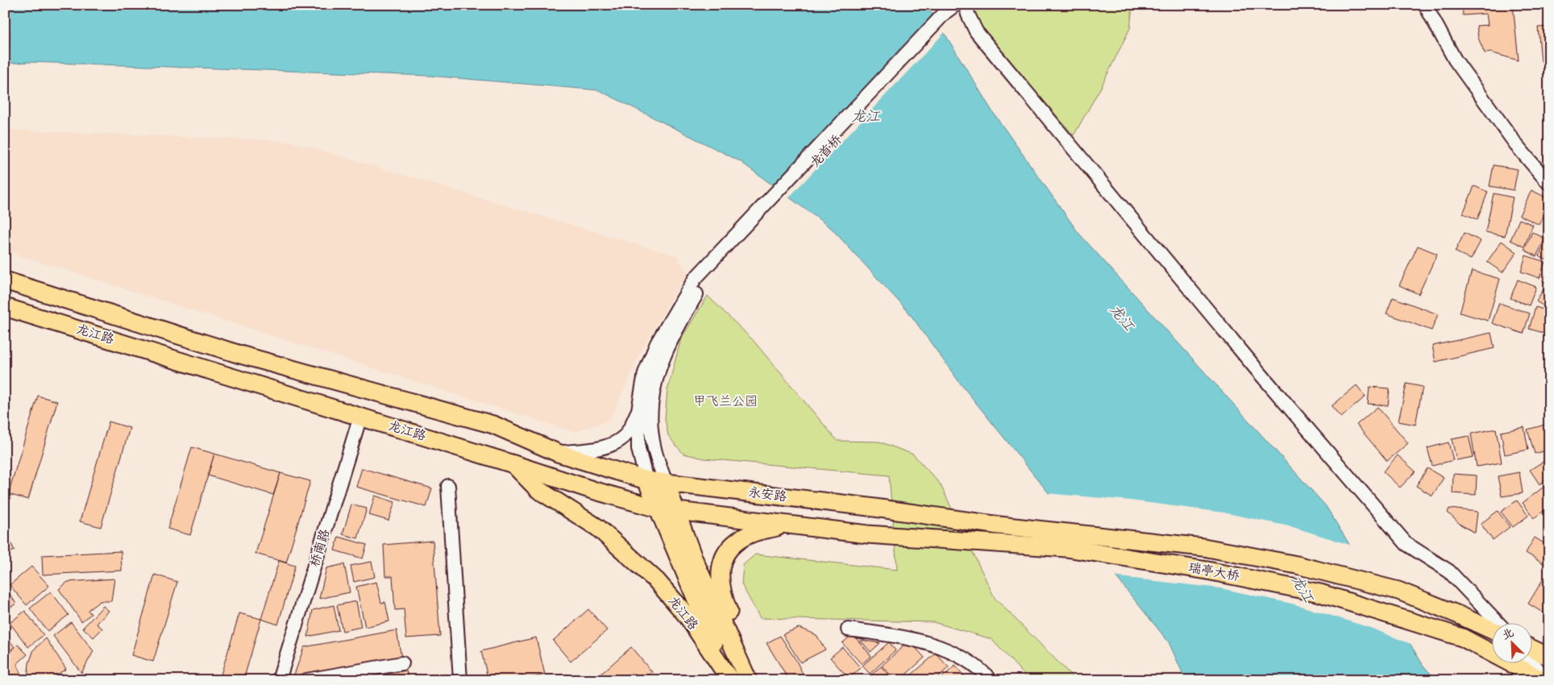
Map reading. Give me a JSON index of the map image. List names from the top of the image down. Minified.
{"streets":{"main road":["龙江路","永安路","瑞亭大桥"],"street":["龙首桥","桥南路"]},"crossings":[["龙江路","永安路"],["龙江路","桥南路"],["永安路","瑞亭大桥"]],"water":["龙江"],"parks":["甲飞兰公园"],"north":"top left"}
